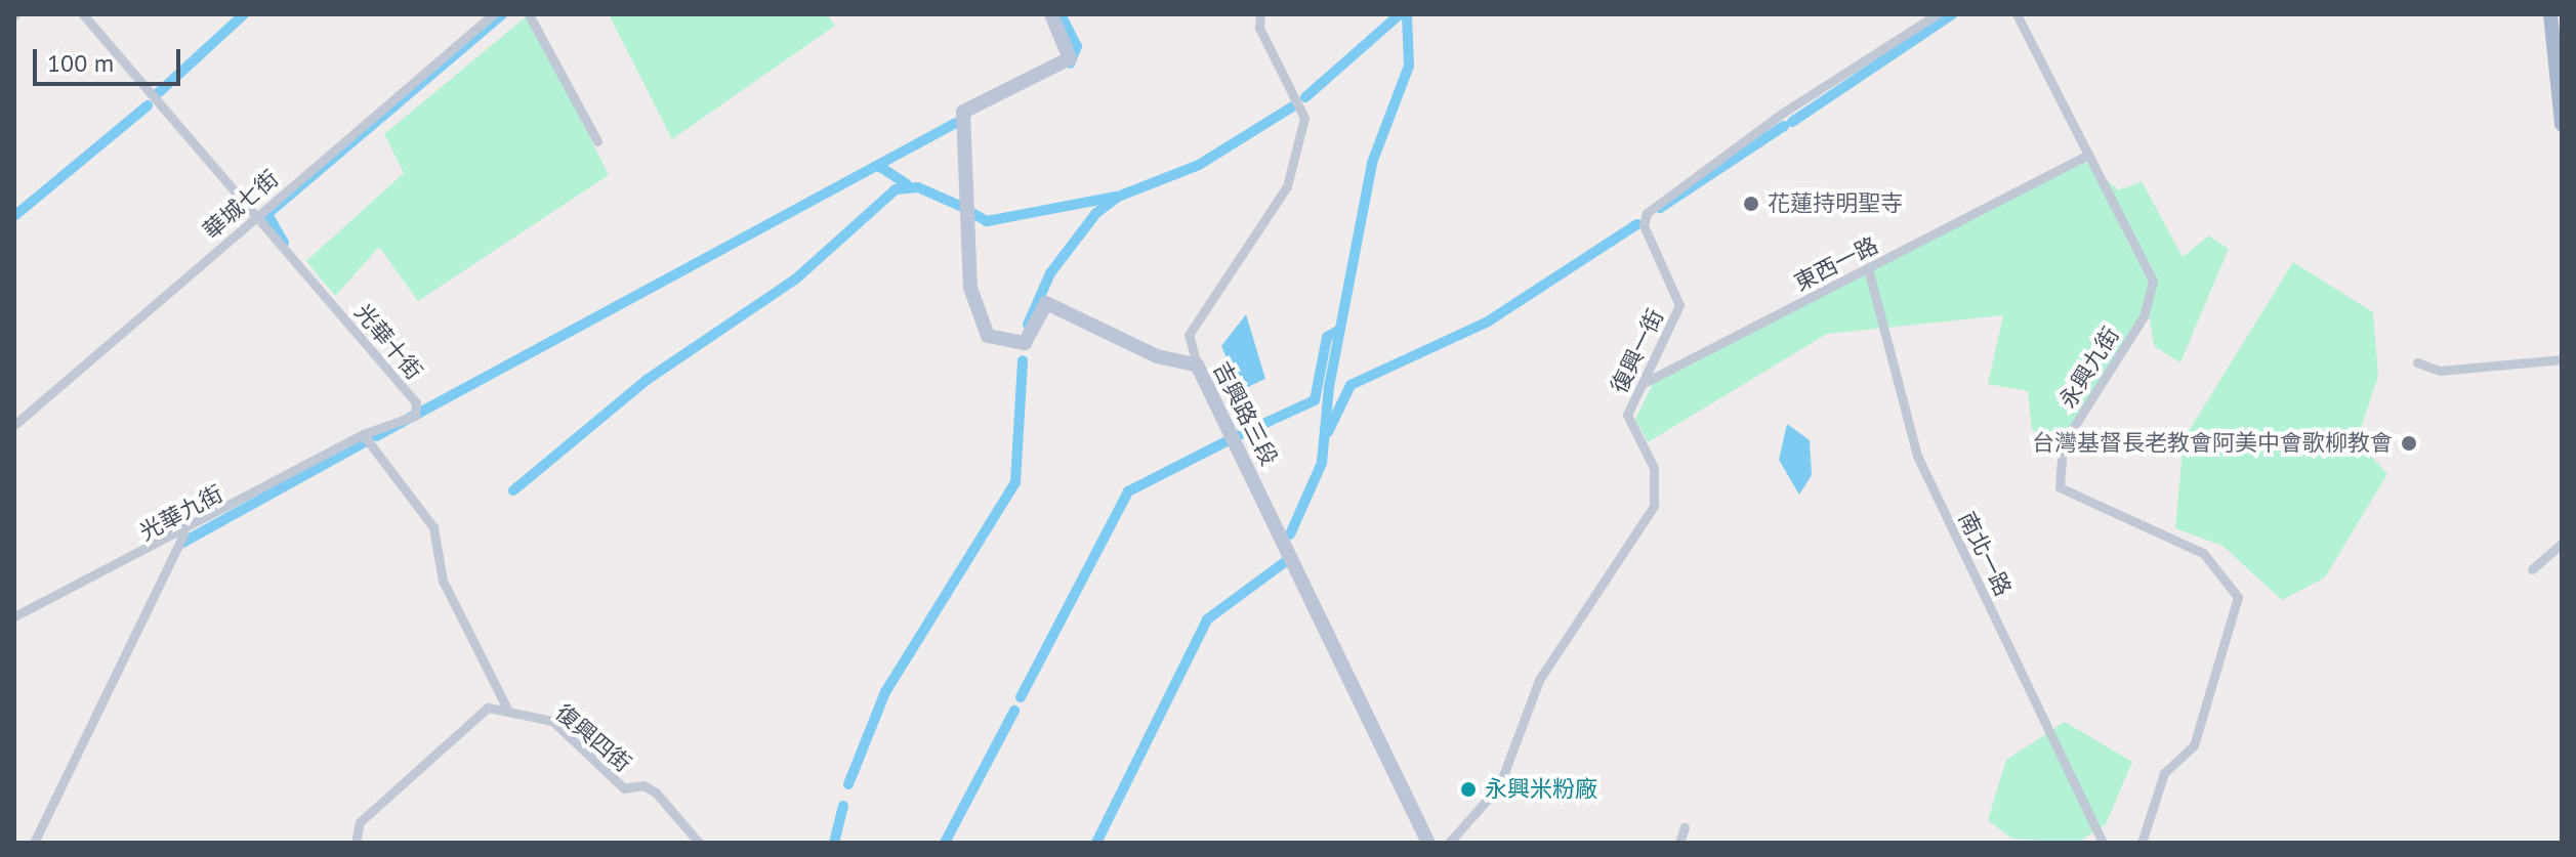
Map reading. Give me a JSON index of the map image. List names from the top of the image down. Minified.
{"streets":{"street":["華城七街","東西一路","光華十街","復興一街","永興九街","吉興路三段","光華九街","南北一路","復興四街"]},"crossings":[["華城七街","光華十街"],["東西一路","復興一街"],["東西一路","永興九街"],["東西一路","南北一路"],["光華十街","光華九街"]],"places":["花蓮持明聖寺","台灣基督長老教會阿美中會歌柳教會","永興米粉廠"],"scale_bar":"100 m"}
